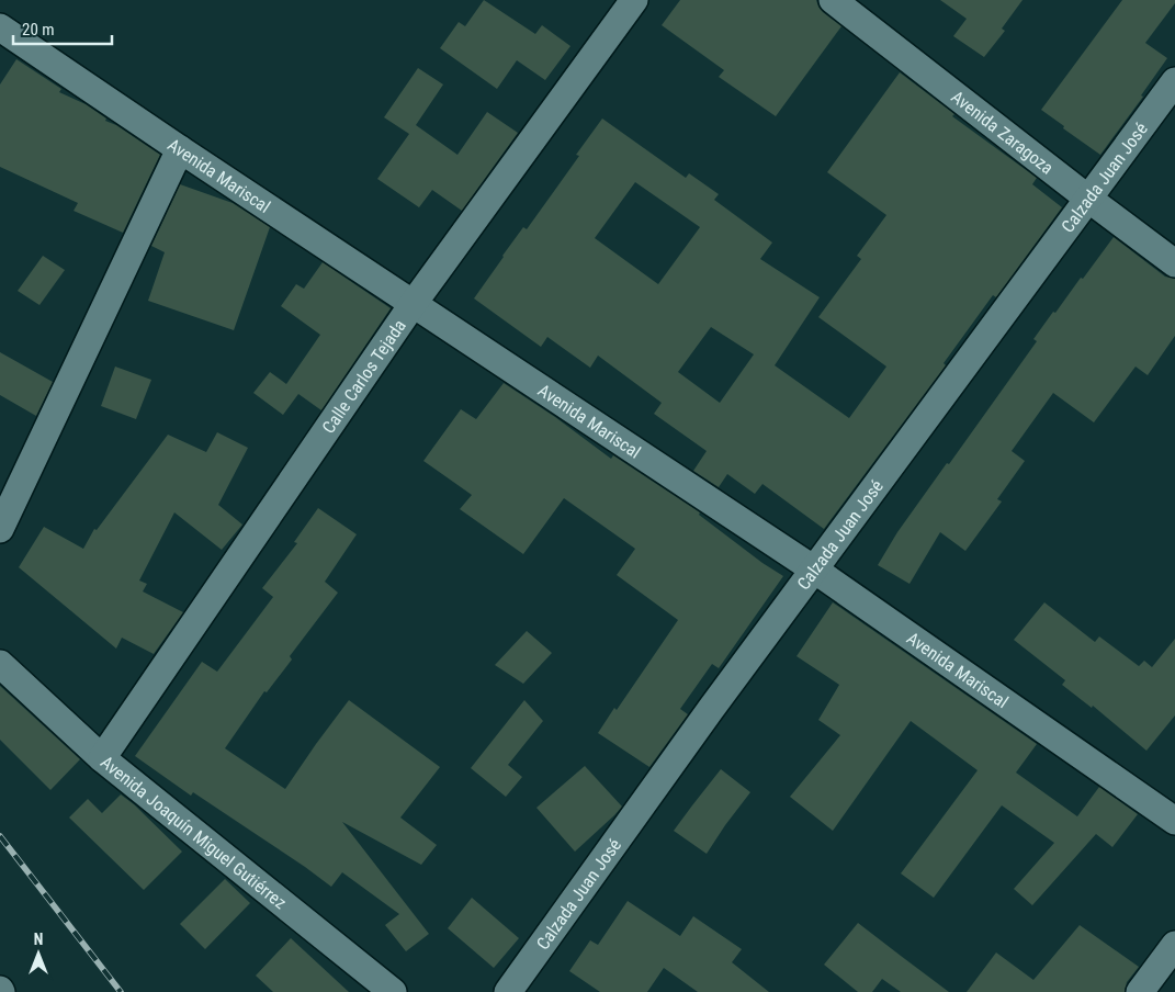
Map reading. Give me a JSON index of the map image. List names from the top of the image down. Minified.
{"streets":{"street":["Avenida Zaragoza","Avenida Mariscal","Calzada Juan José","Calle Carlos Tejada","Avenida Joaquín Miguel Gutiérrez"]},"crossings":[["Avenida Zaragoza","Calzada Juan José"],["Avenida Mariscal","Calzada Juan José"],["Avenida Mariscal","Calle Carlos Tejada"],["Calle Carlos Tejada","Avenida Joaquín Miguel Gutiérrez"]],"scale_bar":"20 m","north":"top"}
